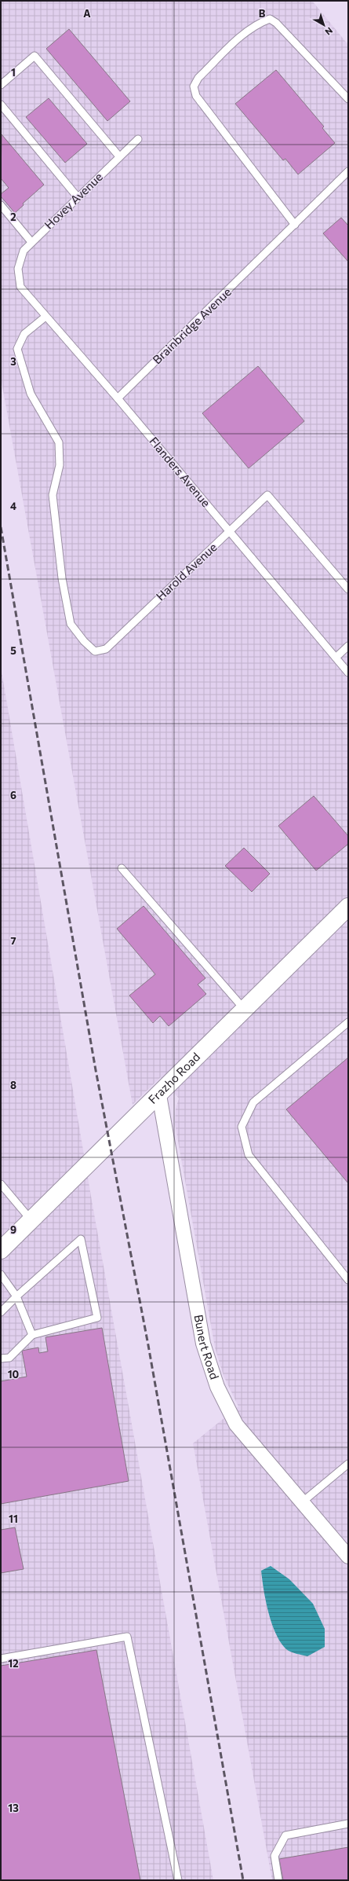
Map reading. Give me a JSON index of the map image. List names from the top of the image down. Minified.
{"streets":{"street":["Frazho Road","Bunert Road"],"lane":["Hovey Avenue","Brainbridge Avenue","Flanders Avenue","Harold Avenue"]},"crossings":[["Hovey Avenue","Flanders Avenue"],["Brainbridge Avenue","Flanders Avenue"],["Flanders Avenue","Harold Avenue"],["Frazho Road","Bunert Road"]],"north":"bottom right","grid":{"columns":["A","B"],"rows":["1","2","3","4","5","6","7","8","9","10","11","12","13"]}}
